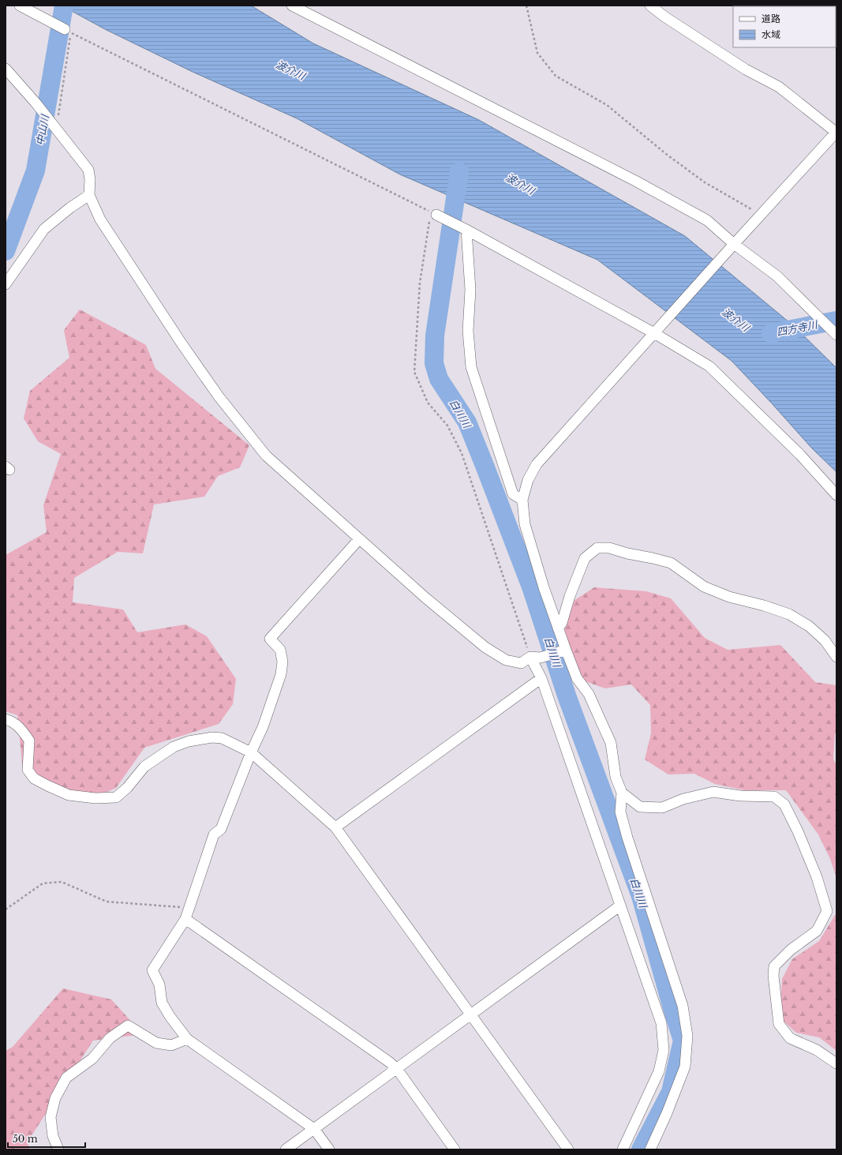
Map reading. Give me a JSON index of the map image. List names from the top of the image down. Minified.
{"water":["波介川","中山川","四方寺川","白川川"],"legend":["道路","水域"],"scale_bar":"50 m"}
